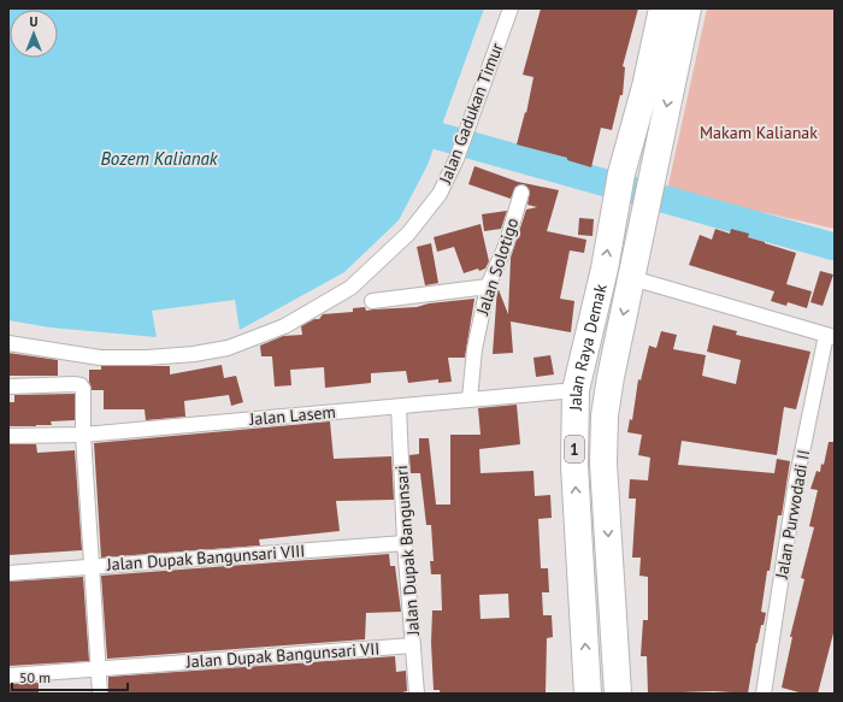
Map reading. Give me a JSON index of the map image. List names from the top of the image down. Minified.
{"streets":{"highway":["Jalan Raya Demak","1"],"street":["Jalan Gadukan Timur","Jalan Solotigo","Jalan Lasem","Jalan Purwodadi II","Jalan Dupak Bangunsari","Jalan Dupak Bangunsari VIII","Jalan Dupak Bangunsari VII"]},"crossings":[["Jalan Solotigo","Jalan Lasem"],["Jalan Raya Demak","Jalan Lasem"],["Jalan Lasem","Jalan Dupak Bangunsari"],["Jalan Dupak Bangunsari","Jalan Dupak Bangunsari VIII"],["Jalan Dupak Bangunsari","Jalan Dupak Bangunsari VII"]],"water":["Bozem Kalianak"],"parks":["Makam Kalianak"],"scale_bar":"50 m","north":"top"}
